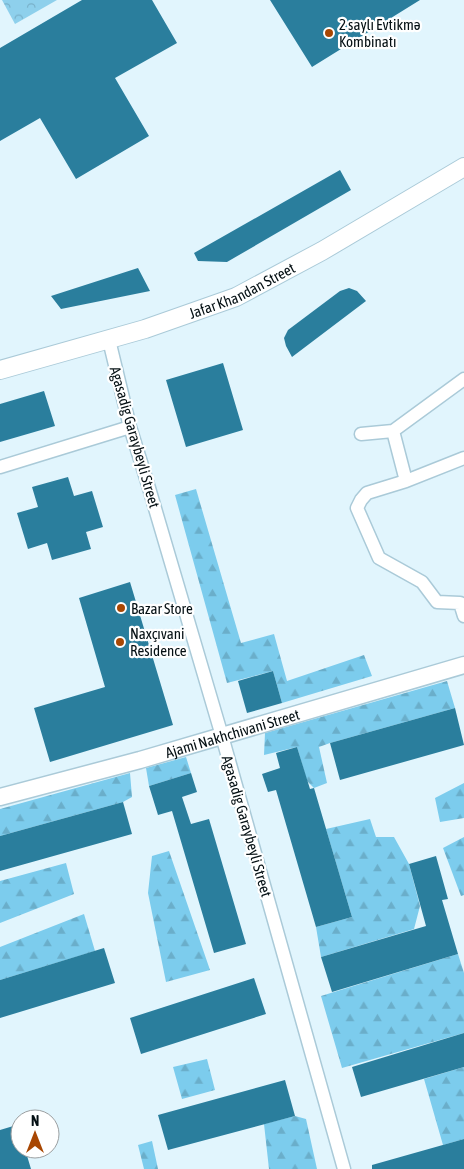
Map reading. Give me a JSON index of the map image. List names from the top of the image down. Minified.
{"streets":{"main road":["Jafar Khandan Street"],"street":["Agasadig Garaybeyli Street","Ajami Nakhchivani Street"]},"crossings":[["Jafar Khandan Street","Agasadig Garaybeyli Street"],["Agasadig Garaybeyli Street","Ajami Nakhchivani Street"]],"places":["2 saylı Evtikmə Kombinatı","Bazar Store","Naxçıvani Residence"],"north":"top"}
